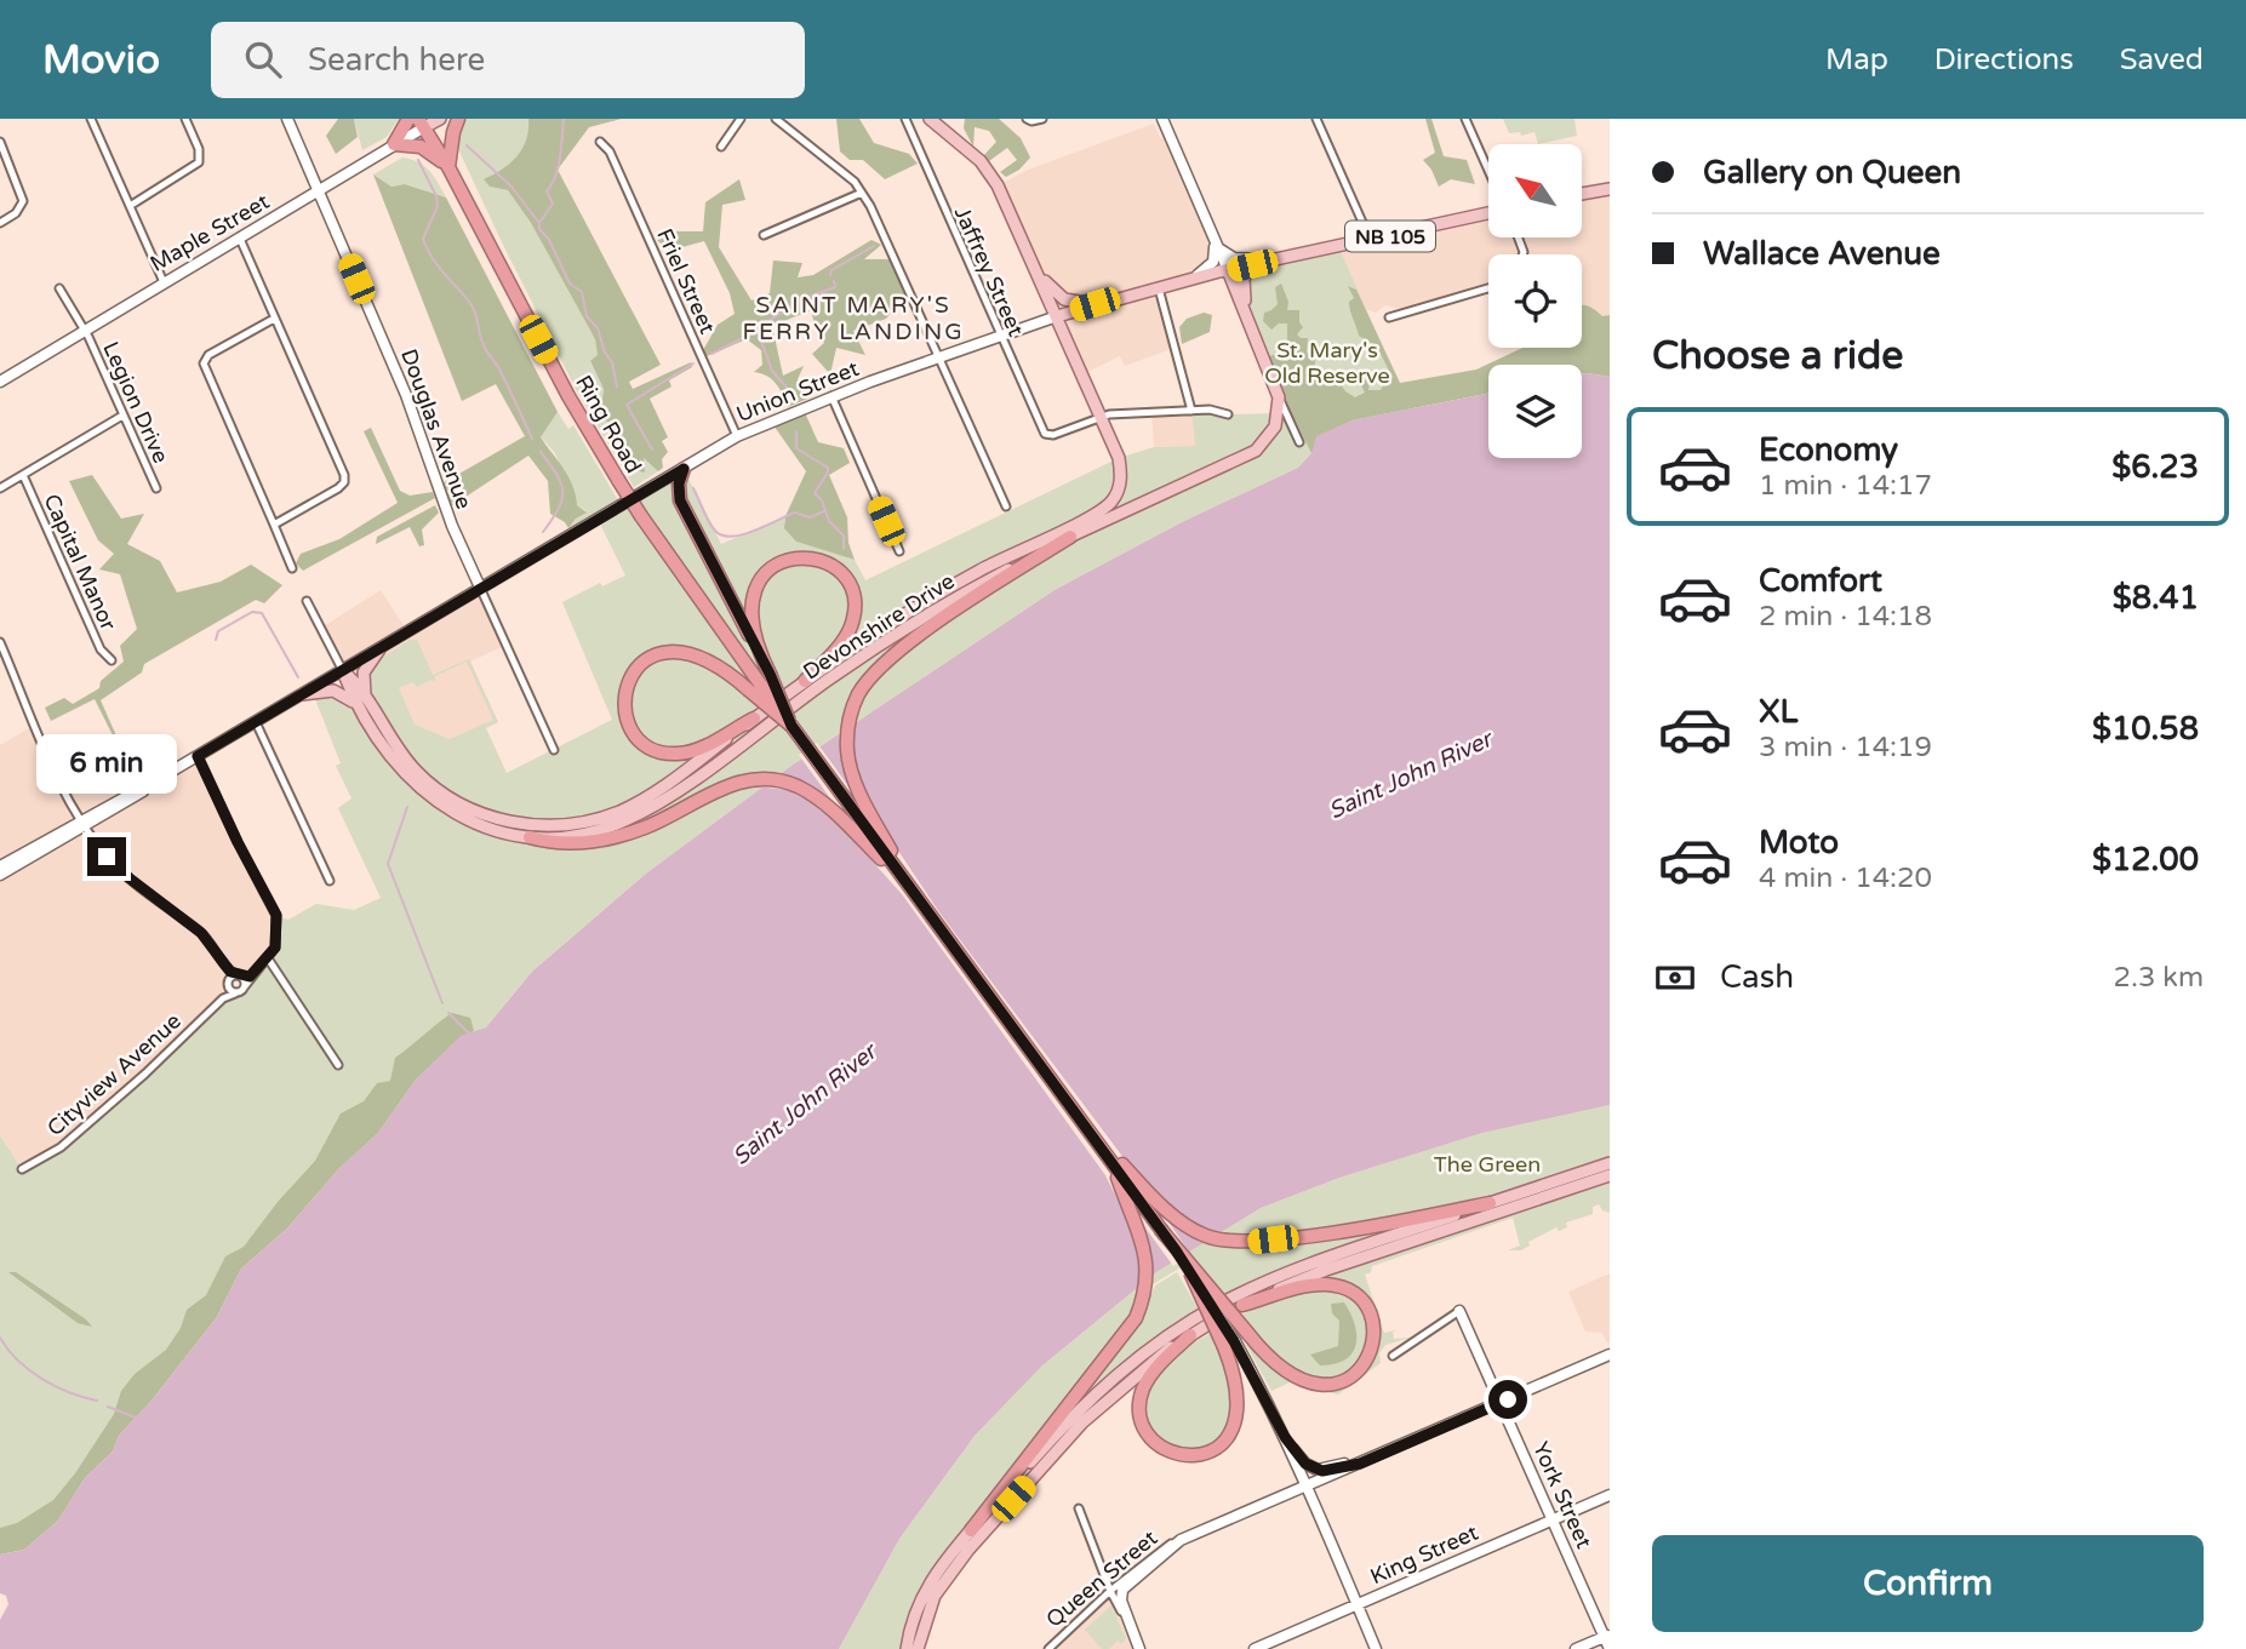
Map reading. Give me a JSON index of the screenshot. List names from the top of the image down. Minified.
{"streets":{"highway":["Ring Road"],"main road":["Maple Street","NB 105","Union Street","Douglas Avenue","Devonshire Drive","York Street","King Street","Queen Street"],"street":["Jaffrey Street","Friel Street","Legion Drive","Capital Manor","Cityview Avenue"]},"crossings":[["Maple Street","Legion Drive"],["Maple Street","Ring Road"],["Maple Street","Douglas Avenue"],["Jaffrey Street","Union Street"],["Jaffrey Street","Devonshire Drive"],["Friel Street","Union Street"],["Union Street","Douglas Avenue"],["Union Street","Devonshire Drive"],["York Street","King Street"],["York Street","Queen Street"]],"districts":["SAINT MARY'S FERRY LANDING"],"water":["Saint John River"],"parks":["St. Mary's Old Reserve","The Green"],"north":"top left","page":{"header":"Movio","search":"Search here","nav":["Map","Directions","Saved"],"banner":["Gallery on Queen","Wallace Avenue"],"heading":"Choose a ride","list":[{"name":"Economy","note":"1 min · 14:17","value":"$6.23"},{"name":"Comfort","note":"2 min · 14:18","value":"$8.41"},{"name":"XL","note":"3 min · 14:19","value":"$10.58"},{"name":"Moto","note":"4 min · 14:20","value":"$12.00"}],"bubble":"6 min","pay":["Cash","2.3 km"],"buttons":"Confirm"}}
